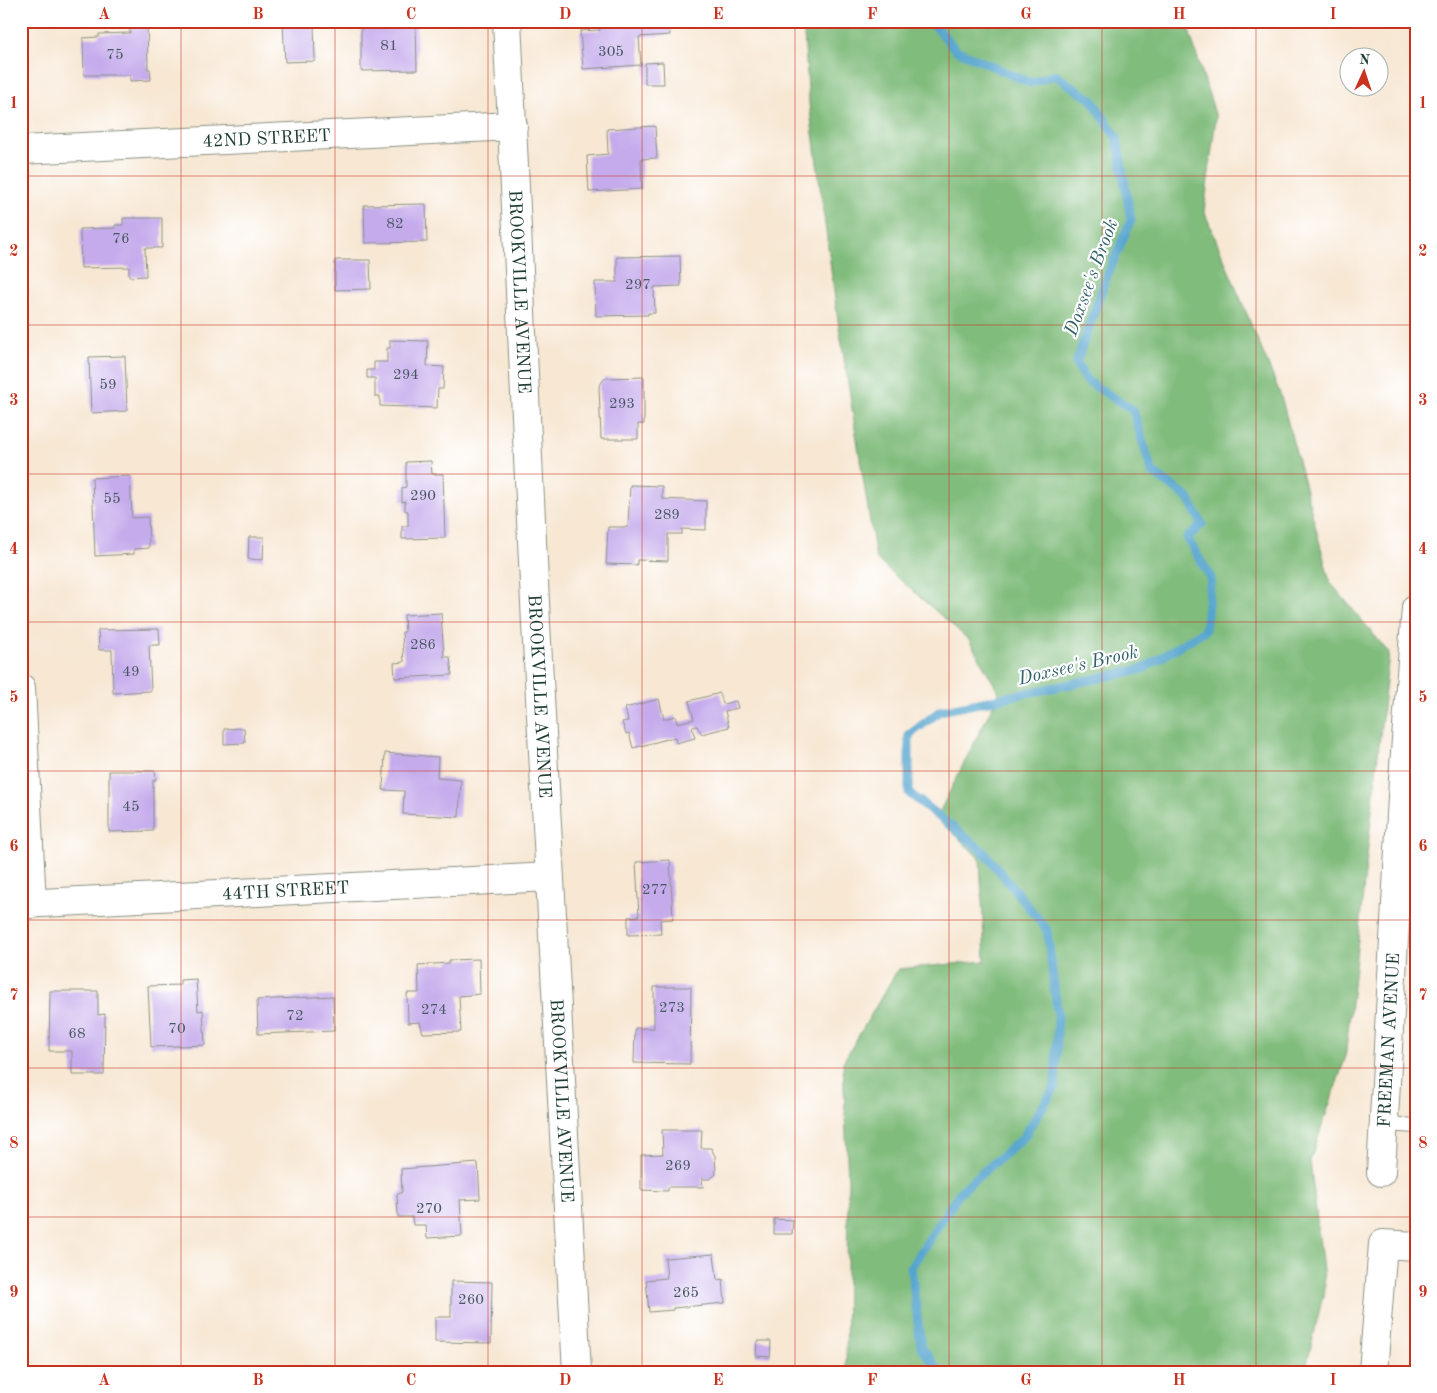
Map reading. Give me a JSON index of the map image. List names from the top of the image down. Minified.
{"streets":{"street":["42ND STREET","BROOKVILLE AVENUE","44TH STREET","FREEMAN AVENUE"]},"crossings":[["42ND STREET","BROOKVILLE AVENUE"],["BROOKVILLE AVENUE","44TH STREET"]],"water":["Doxsee's Brook"],"house_numbers":["81","305","75","82","76","297","294","59","293","290","55","289","286","49","45","277","273","274","72","70","68","269","270","265","260"],"north":"top","grid":{"columns":["A","B","C","D","E","F","G","H","I"],"rows":["1","2","3","4","5","6","7","8","9"]}}
